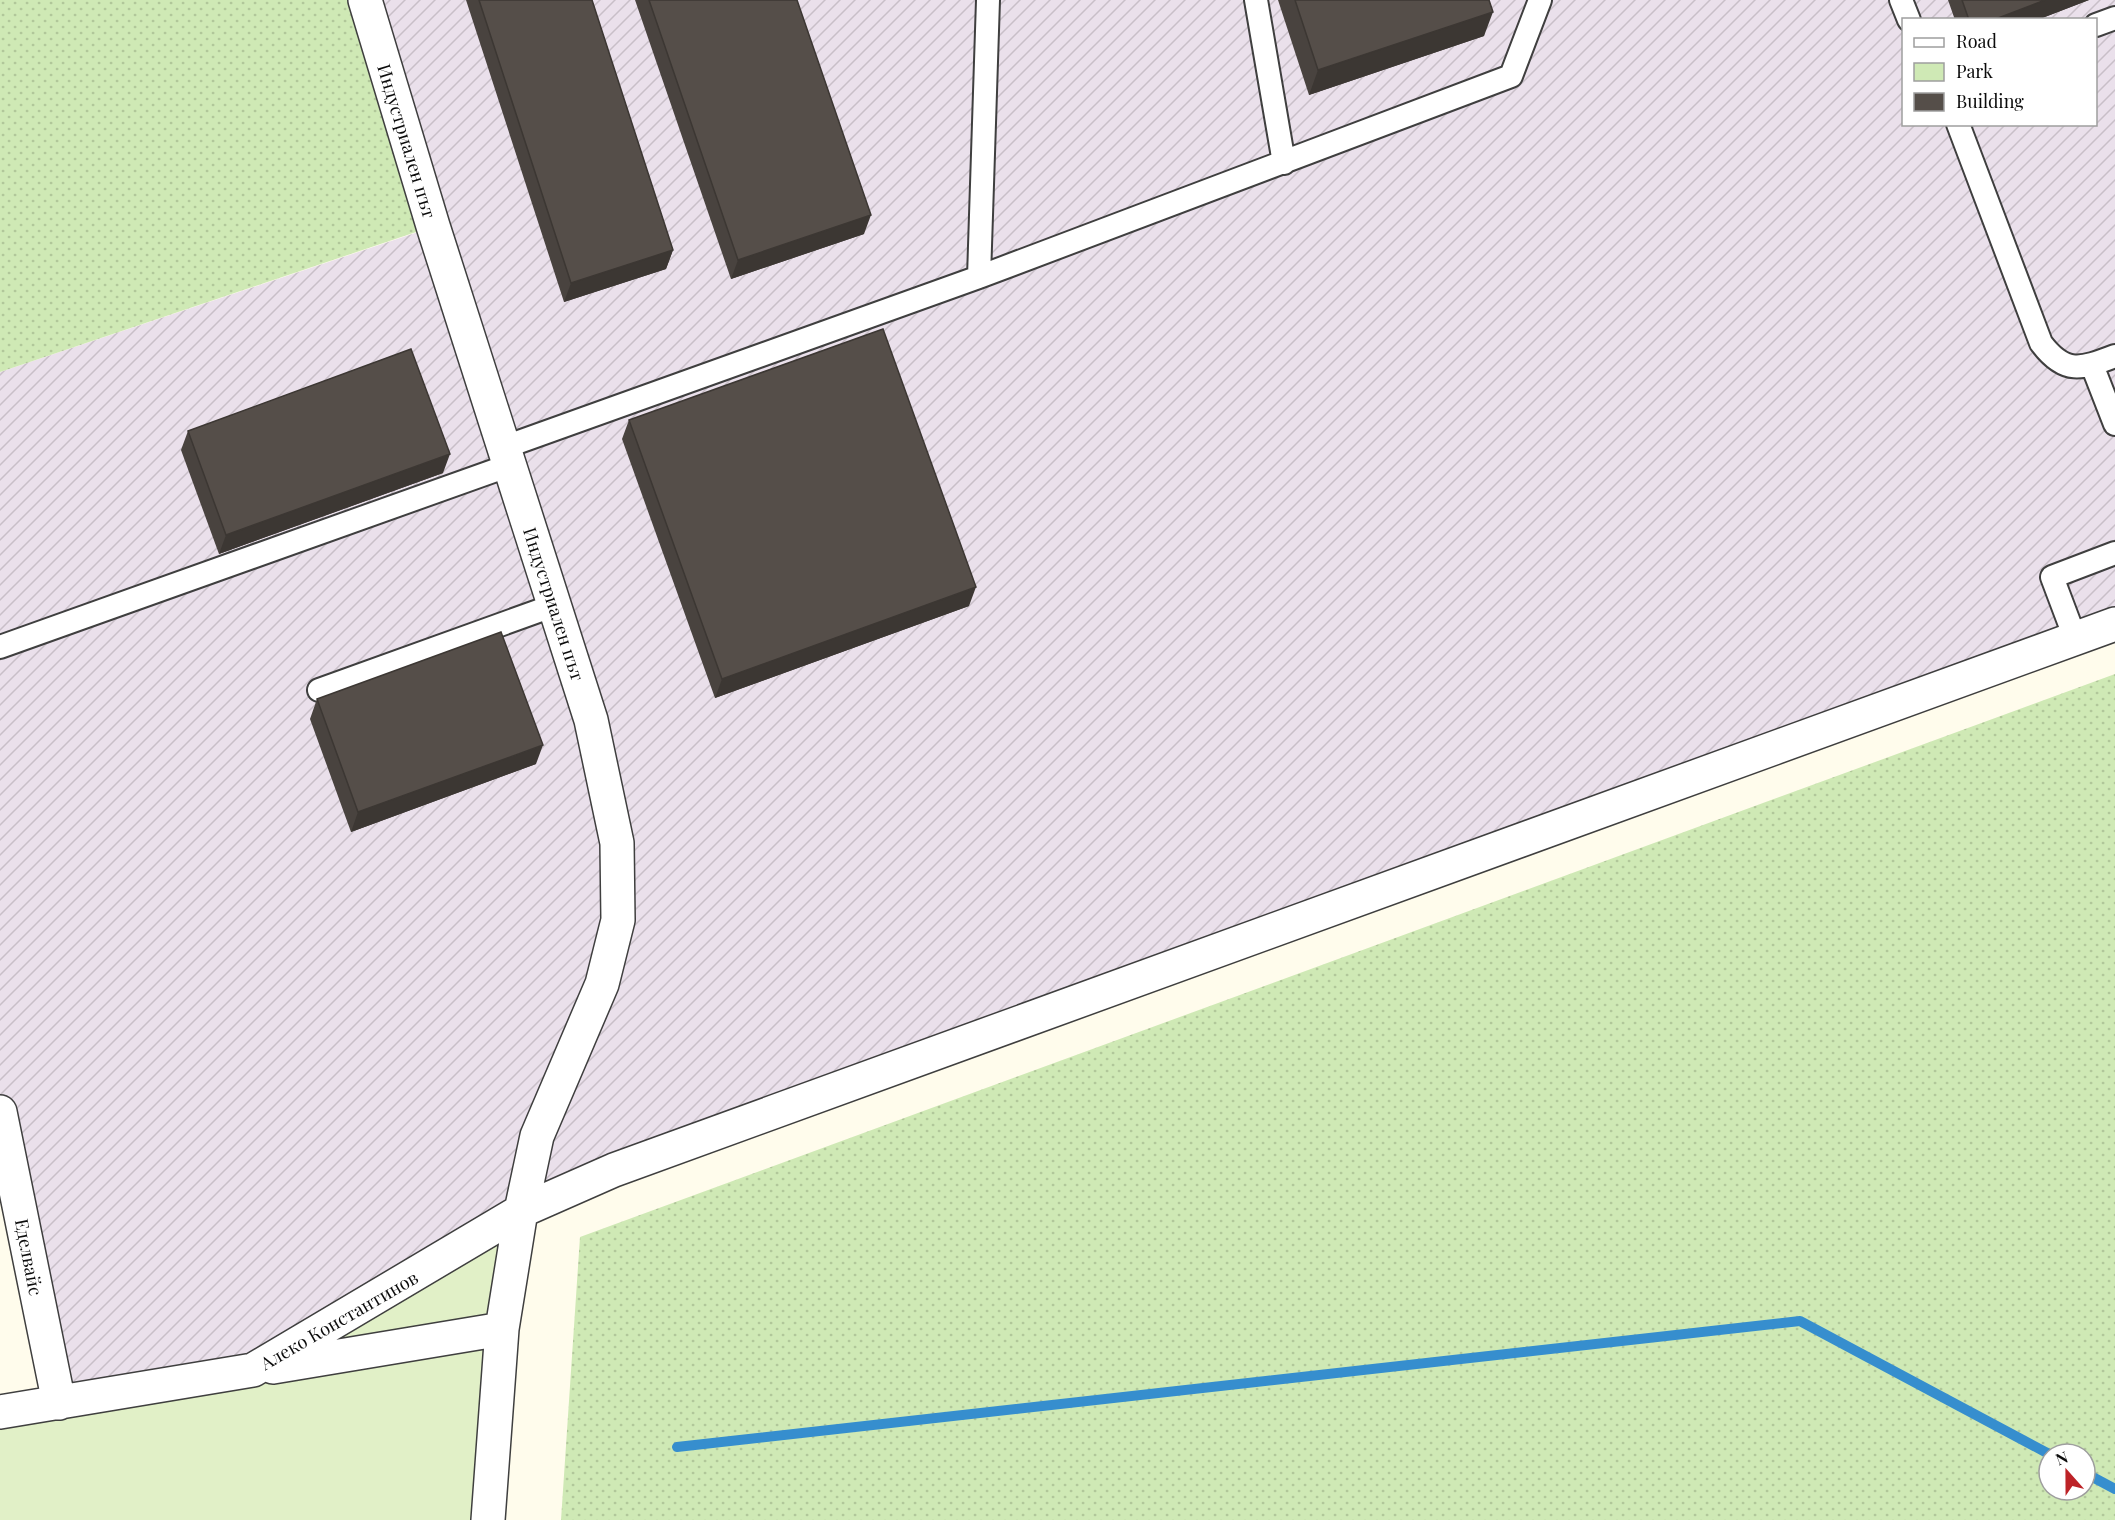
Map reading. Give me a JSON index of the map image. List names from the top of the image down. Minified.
{"streets":{"street":["Индустриален път","Еделвайс","Алеко Константинов"]},"crossings":[["Индустриален път","Алеко Константинов"],["Еделвайс","Алеко Константинов"]],"legend":["Road","Park","Building"],"north":"top"}
